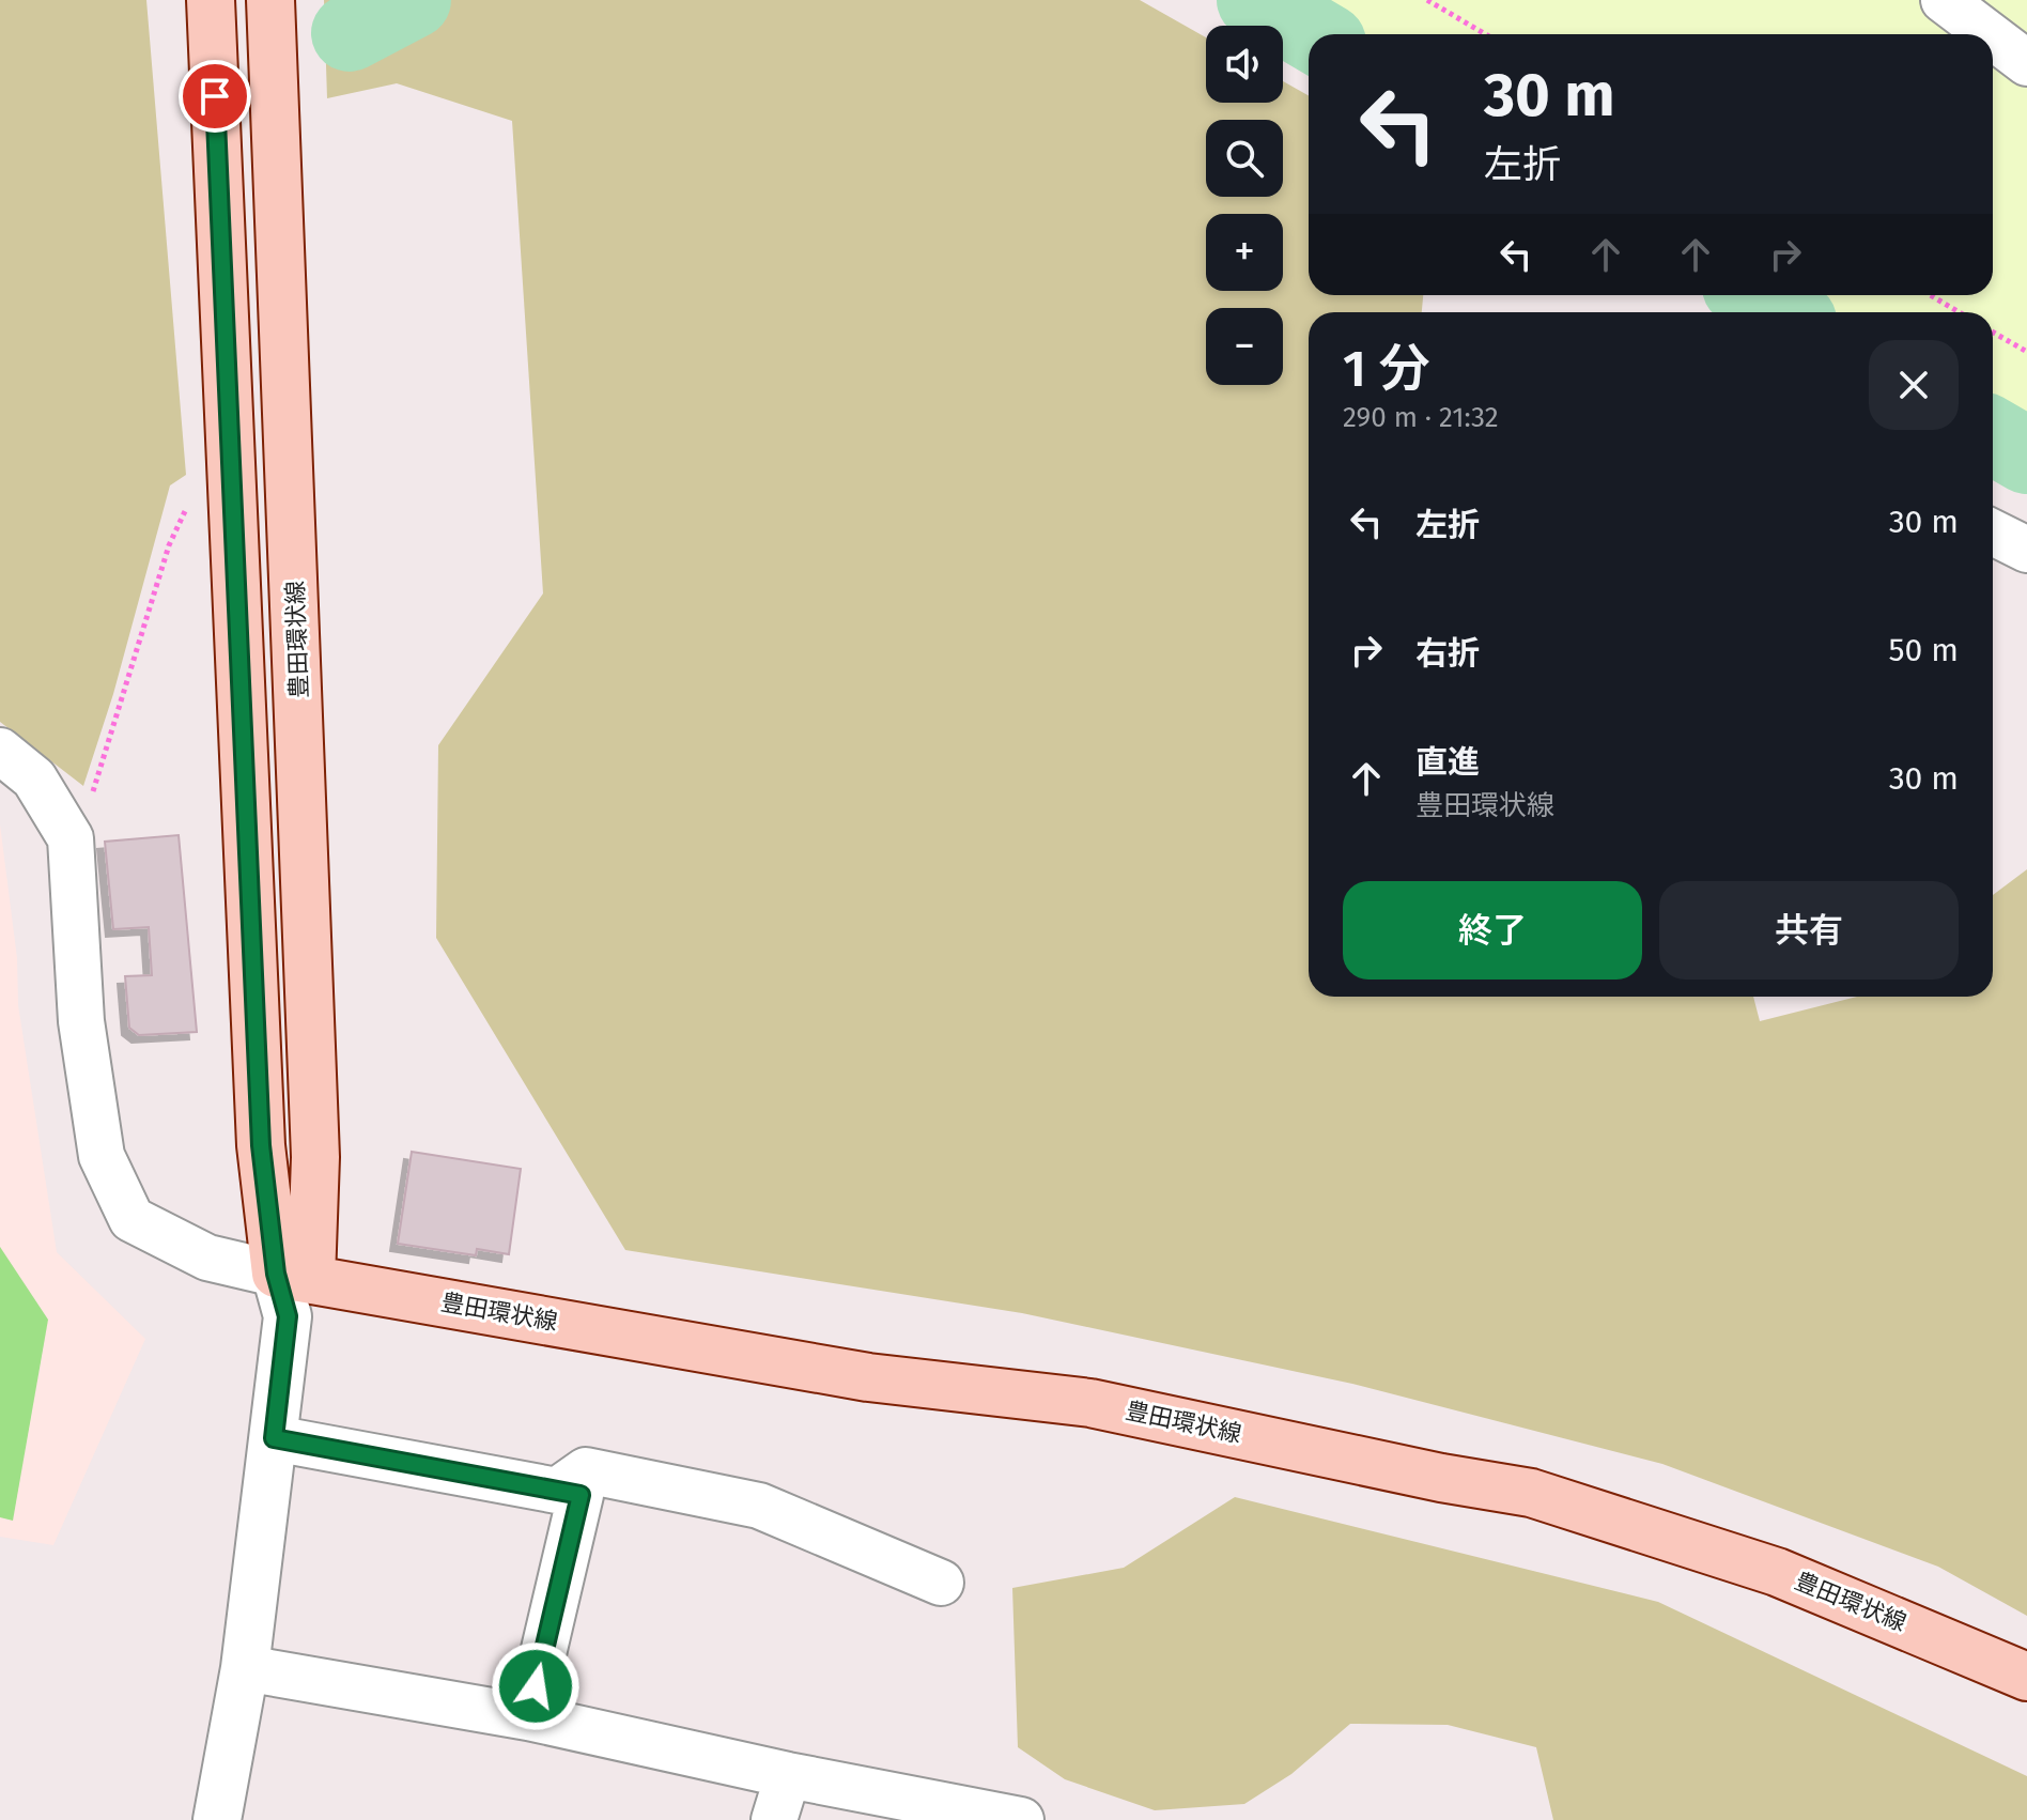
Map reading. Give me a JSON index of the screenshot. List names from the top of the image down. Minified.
{"streets":{"main road":["豊田環状線"]},"page":{"map_buttons":["+","−"],"turn":["30 m","左折"],"heading":["1 分","290 m · 21:32"],"list":[{"name":"左折","value":"30 m"},{"name":"右折","value":"50 m"},{"name":"直進","note":"豊田環状線","value":"30 m"}],"buttons":["終了","共有"]}}
